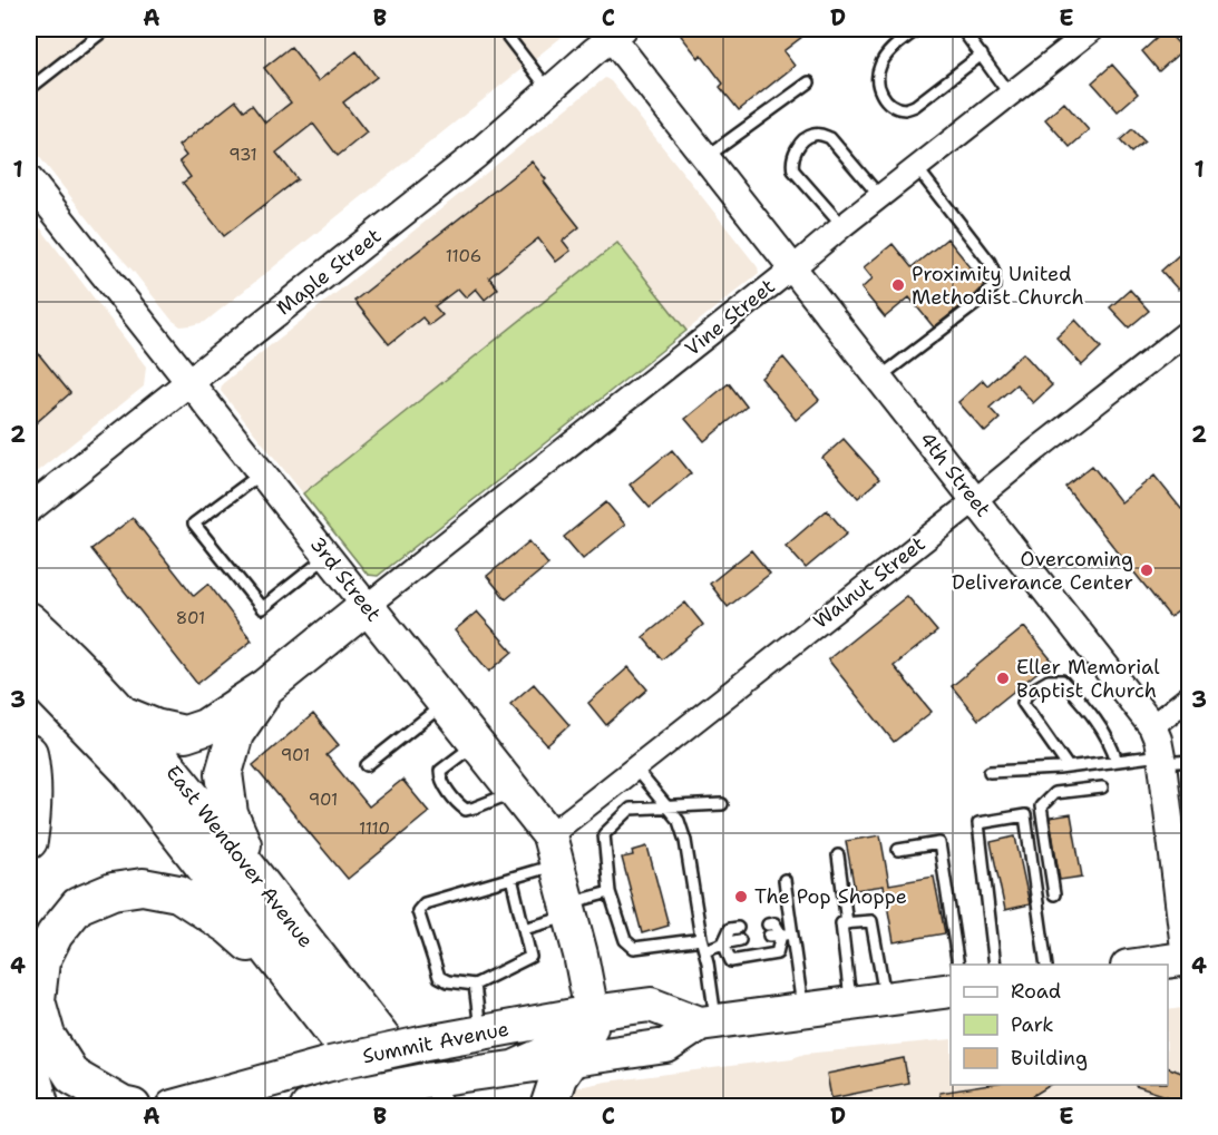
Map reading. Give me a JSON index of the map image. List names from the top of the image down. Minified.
{"streets":{"highway":["East Wendover Avenue"],"main road":["3rd Street","Summit Avenue"],"street":["Maple Street","Vine Street","4th Street","Walnut Street"]},"crossings":[["Maple Street","4th Street"],["Maple Street","3rd Street"],["Vine Street","4th Street"],["Vine Street","3rd Street"],["4th Street","Walnut Street"],["3rd Street","Walnut Street"],["3rd Street","Summit Avenue"],["East Wendover Avenue","Summit Avenue"]],"places":["Proximity United Methodist Church","Overcoming Deliverance Center","Eller Memorial Baptist Church","The Pop Shoppe"],"house_numbers":["931","1106","801","901","901","1110"],"legend":["Road","Park","Building"],"grid":{"columns":["A","B","C","D","E"],"rows":["1","2","3","4"]}}
